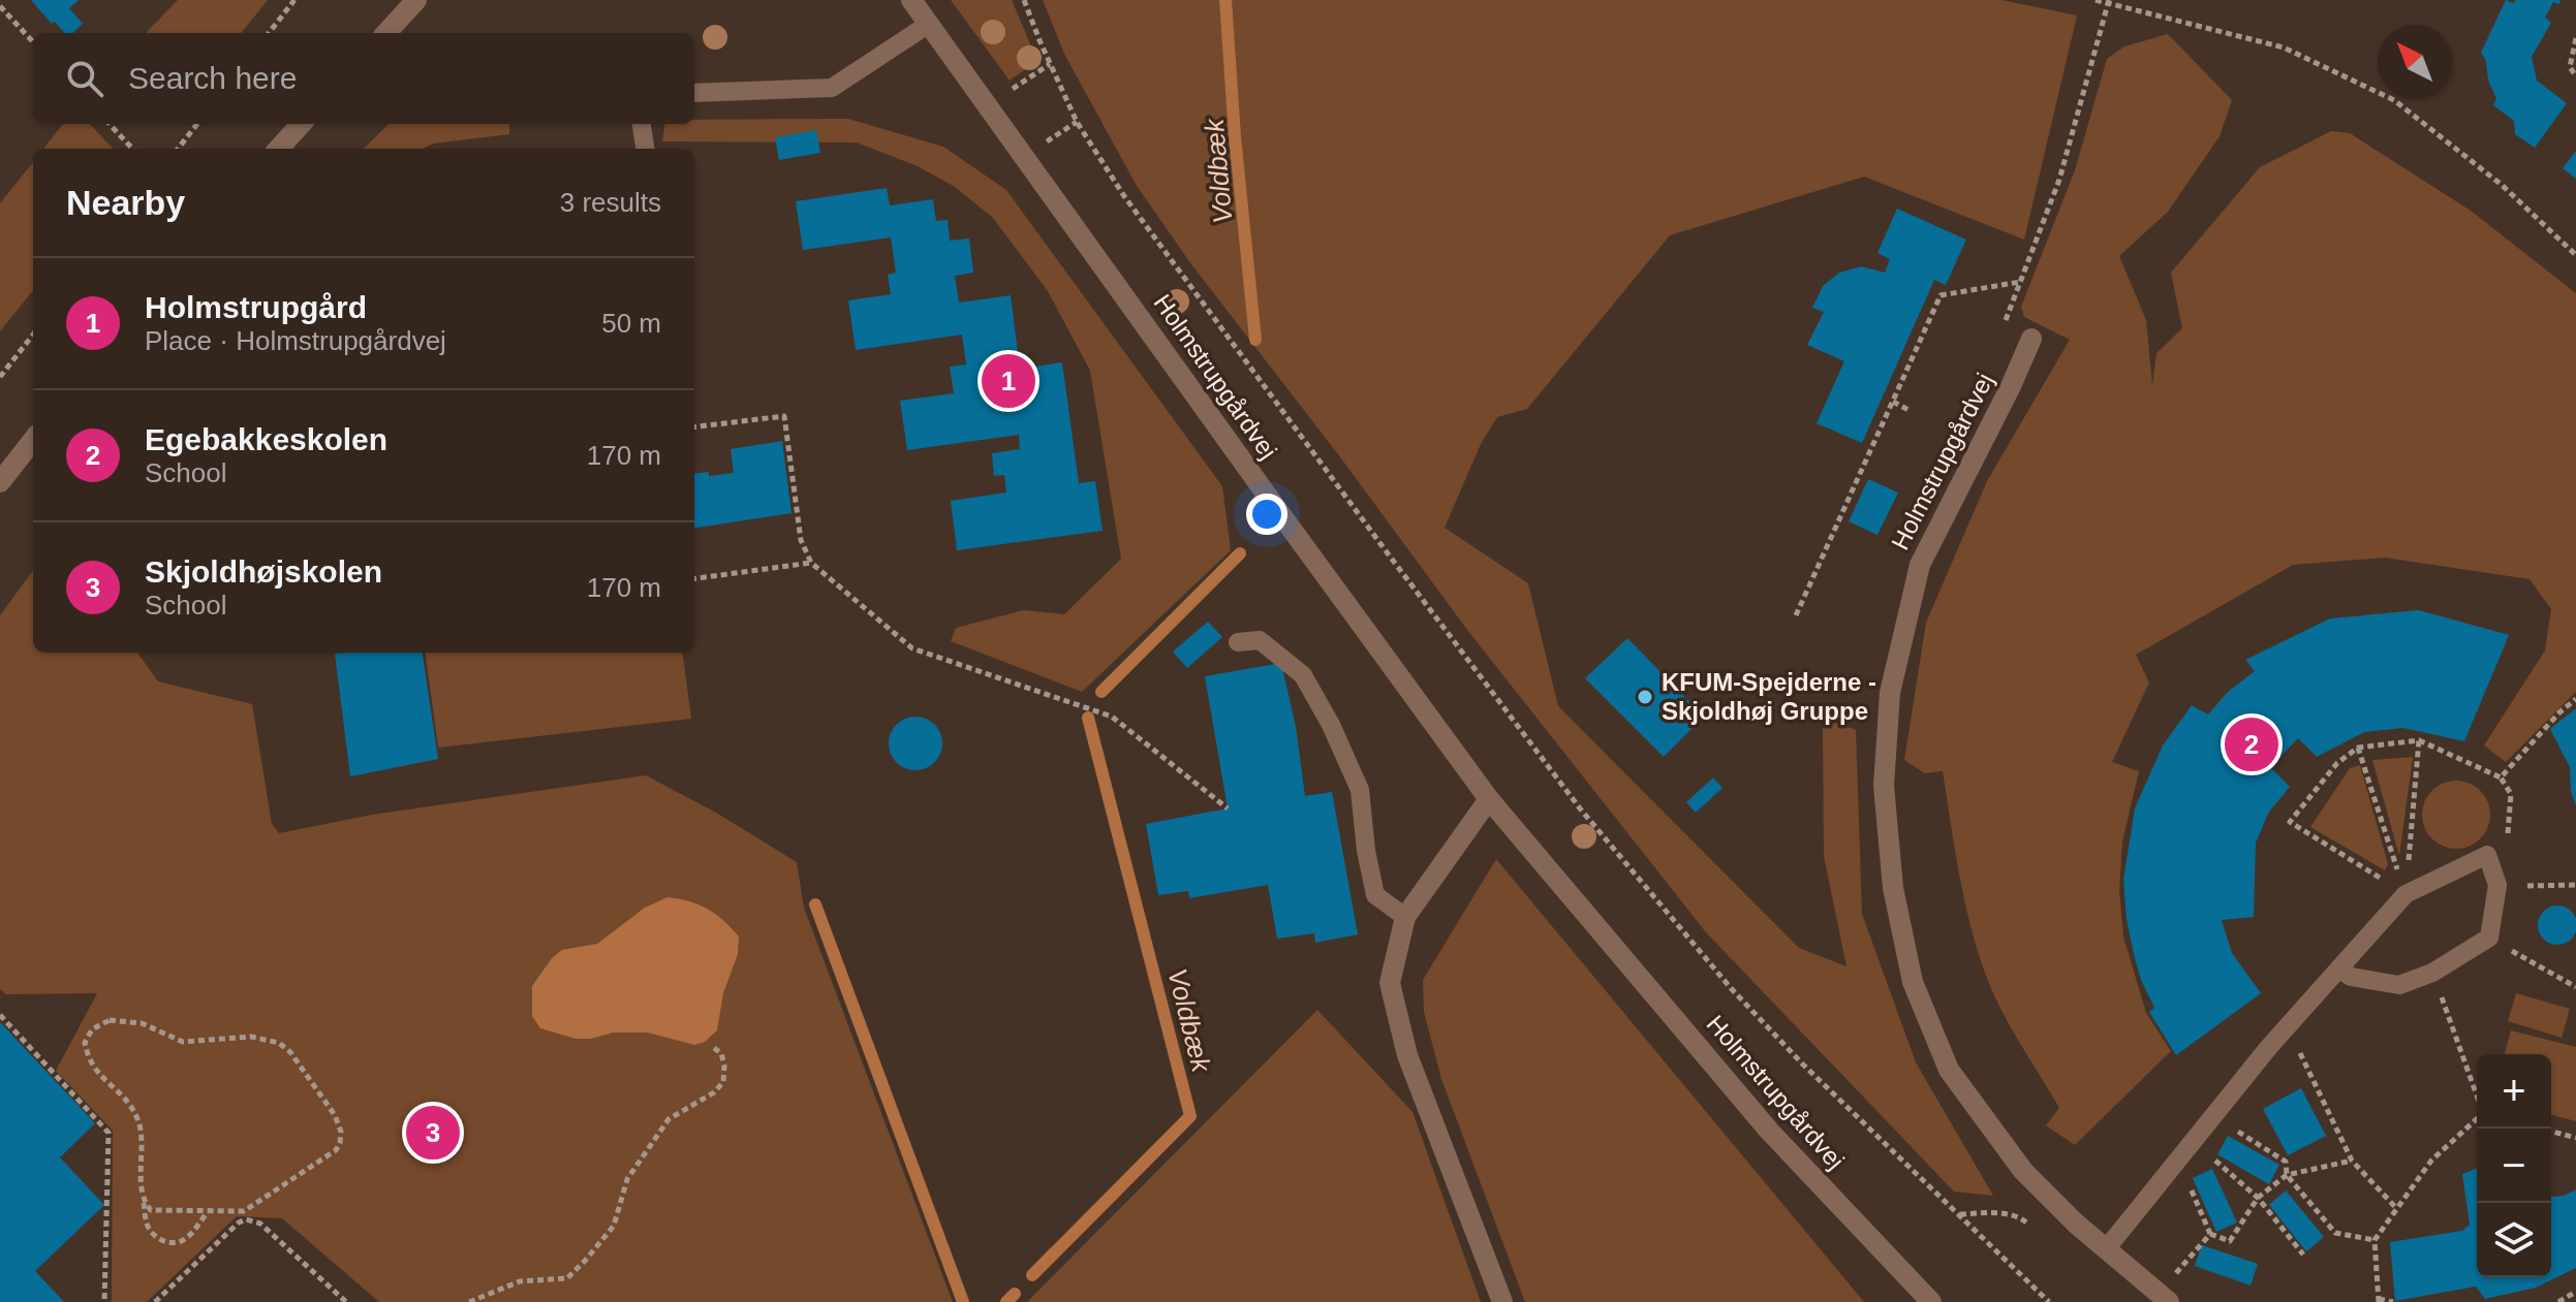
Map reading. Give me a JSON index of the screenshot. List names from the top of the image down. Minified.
{"streets":{"street":["Holmstrupgårdvej"]},"water":["Voldbæk"],"places":["KFUM-Spejderne - Skjoldhøj Gruppe"],"north":"top left","page":{"search":"Search here","heading":["Nearby","3 results"],"list":[{"mark":"1","name":"Holmstrupgård","note":"Place · Holmstrupgårdvej","value":"50 m"},{"mark":"2","name":"Egebakkeskolen","note":"School","value":"170 m"},{"mark":"3","name":"Skjoldhøjskolen","note":"School","value":"170 m"}],"pins":["1","2","3"],"map_buttons":["+","−"]}}
